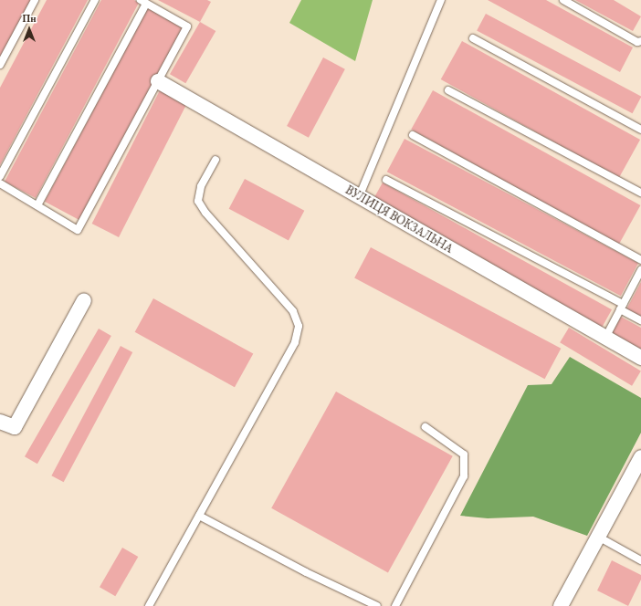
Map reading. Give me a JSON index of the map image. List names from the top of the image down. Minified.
{"streets":{"street":["ВУЛИЦЯ ВОКЗАЛЬНА"]},"north":"top"}
